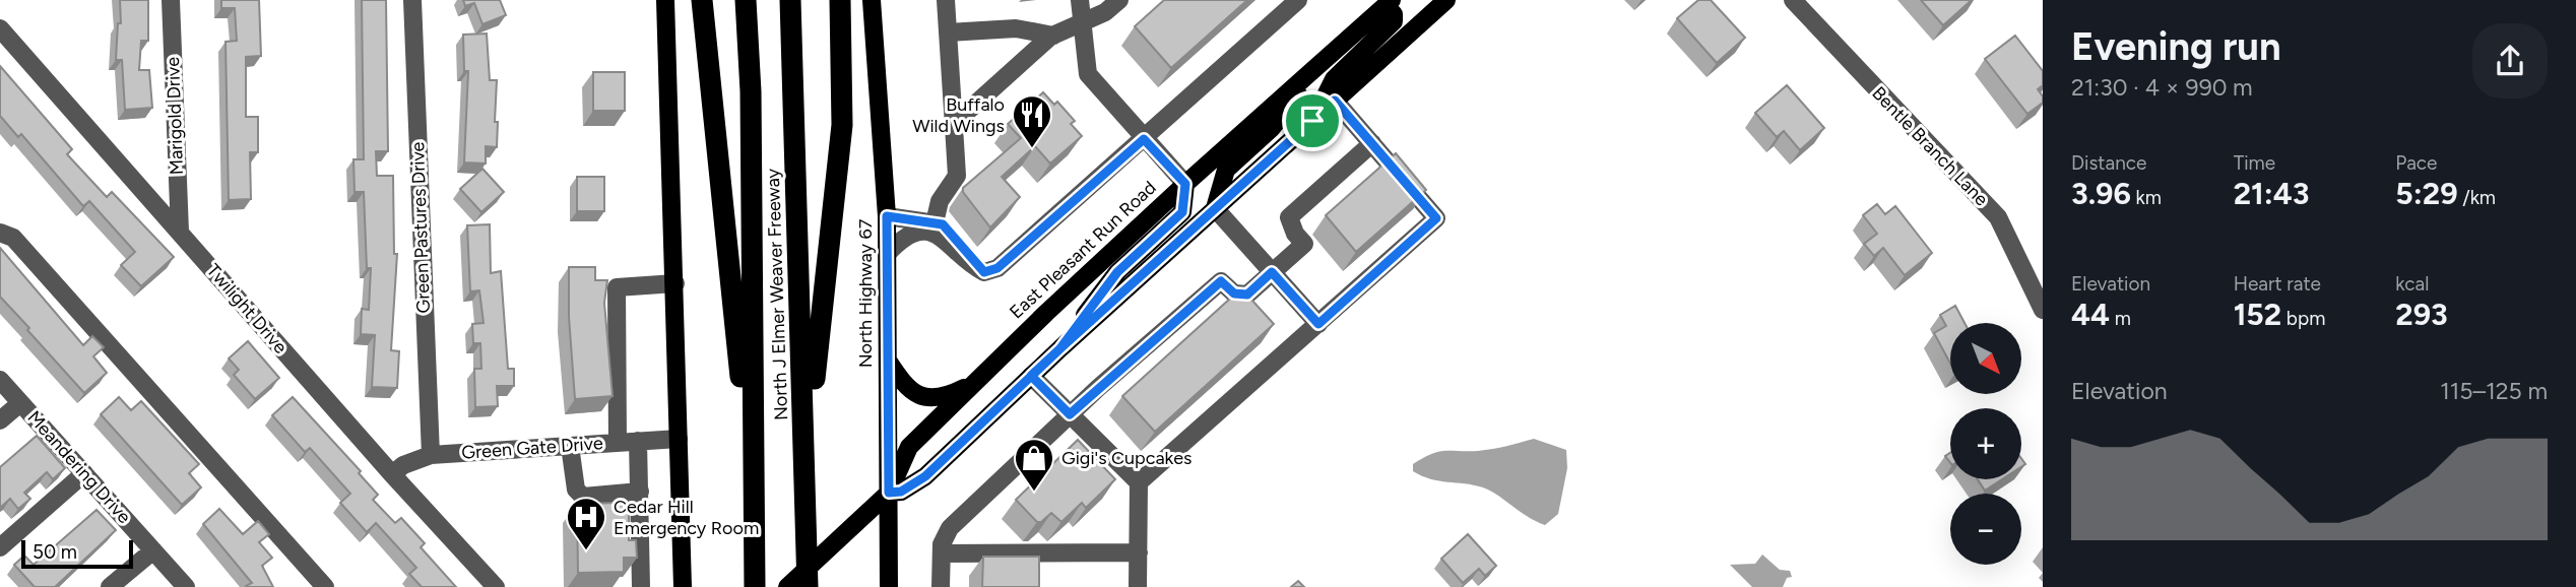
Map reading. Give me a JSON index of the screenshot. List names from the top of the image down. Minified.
{"streets":{"highway":["North J Elmer Weaver Freeway"],"main road":["East Pleasant Run Road","North Highway 67"],"street":["Marigold Drive","Bentle Branch Lane","Green Pastures Drive","Twilight Drive","Green Gate Drive","Meandering Drive"]},"crossings":[["Marigold Drive","Twilight Drive"],["Green Pastures Drive","Green Gate Drive"],["East Pleasant Run Road","North Highway 67"],["Twilight Drive","Green Gate Drive"]],"places":{"restaurant":["Buffalo Wild Wings"],"shop":["Gigi's Cupcakes"],"hospital":["Cedar Hill Emergency Room"]},"scale_bar":"50 m","north":"bottom right","page":{"heading":["Evening run","21:30 · 4 × 990 m"],"stats":[["Distance","3.96 km"],["Time","21:43"],["Pace","5:29 /km"],["Elevation","44 m"],["Heart rate","152 bpm"],["kcal","293"]],"map_buttons":["+","−"],"chart":["Elevation","115–125 m"],"scale":"50 m"}}
